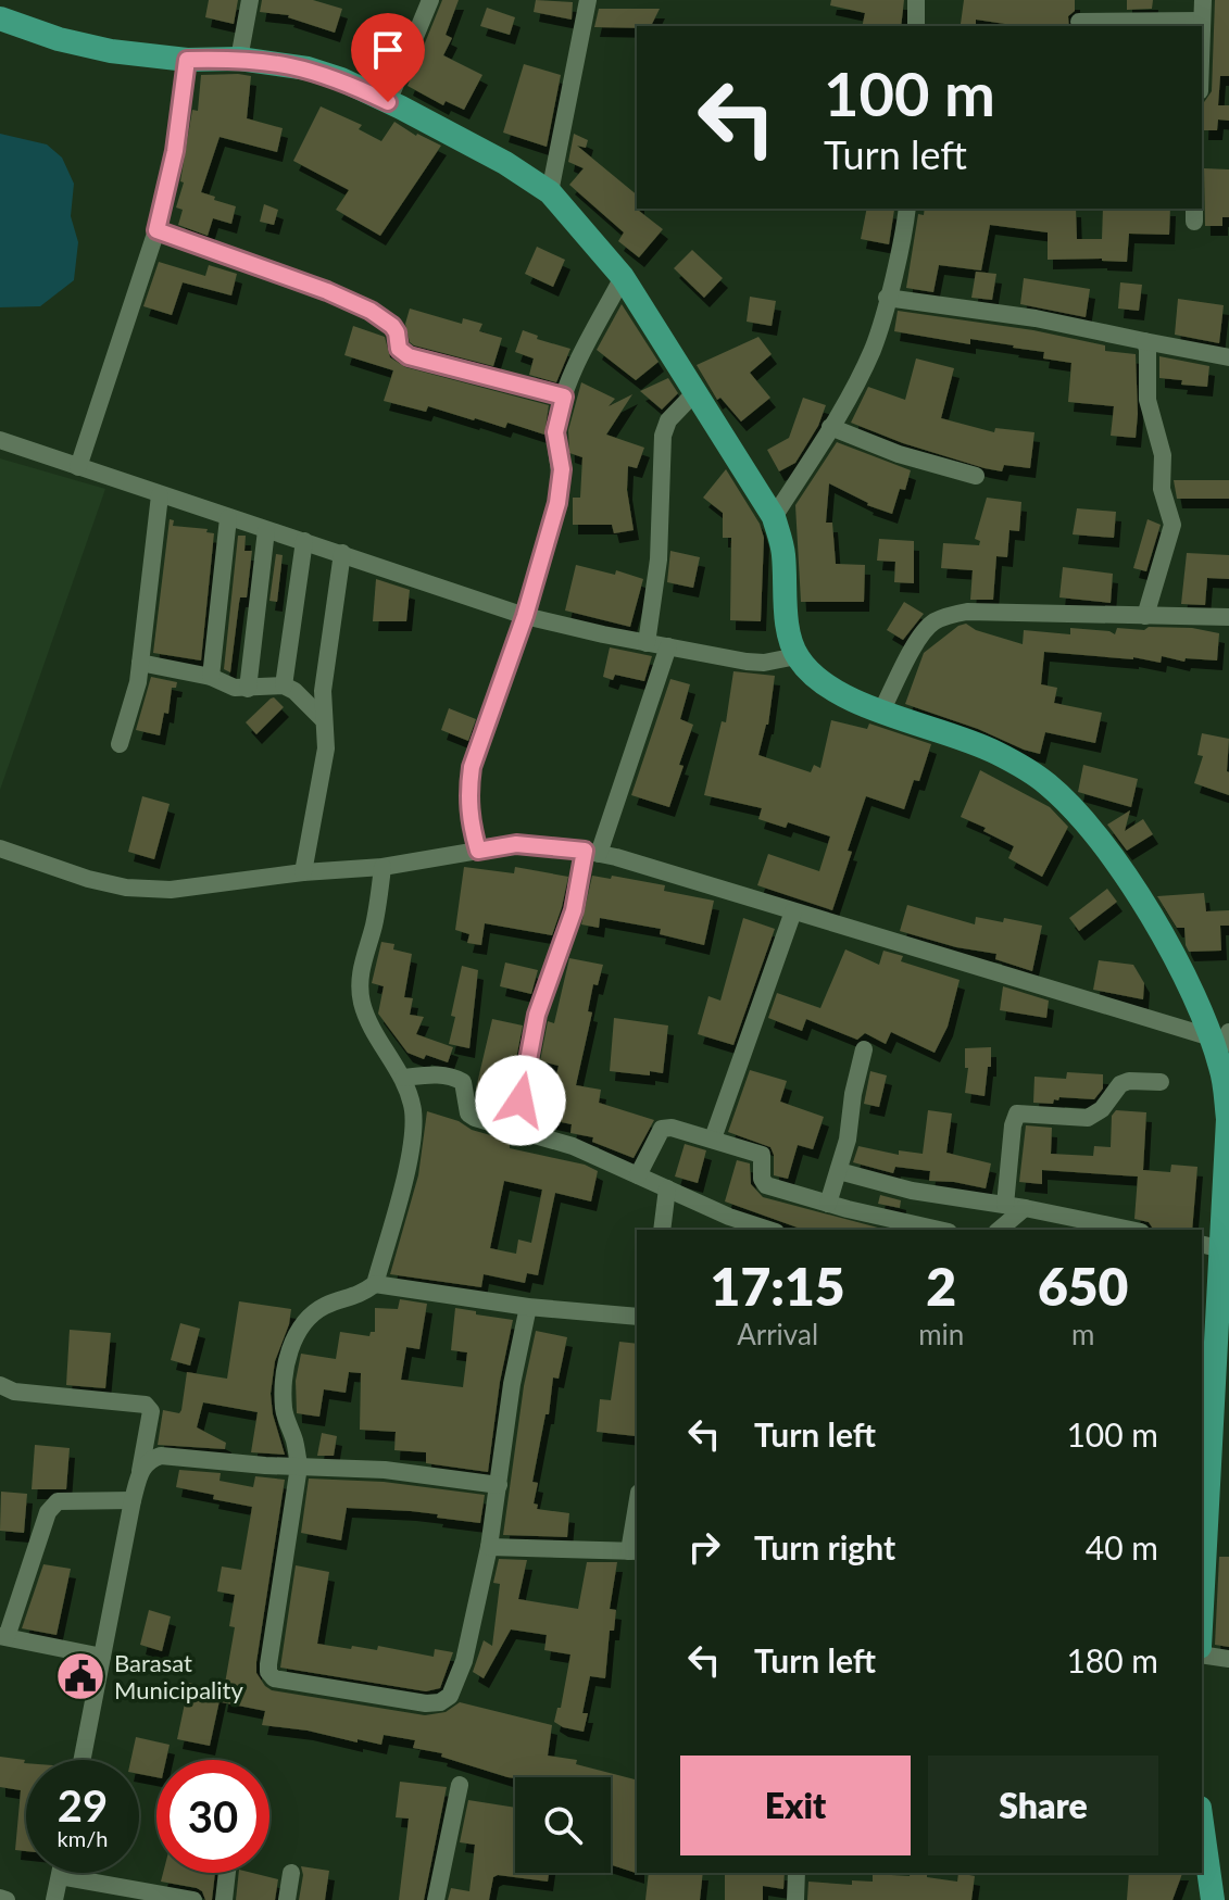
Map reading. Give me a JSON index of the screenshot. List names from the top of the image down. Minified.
{"places":{"public building":["Barasat Municipality"]},"page":{"turn":["100 m","Turn left"],"eta":["17:15","Arrival","2","min","650","m"],"list":[{"name":"Turn left","value":"100 m"},{"name":"Turn right","value":"40 m"},{"name":"Turn left","value":"180 m"}],"buttons":["Exit","Share"],"speed":"29 km/h","limit":"30"}}
